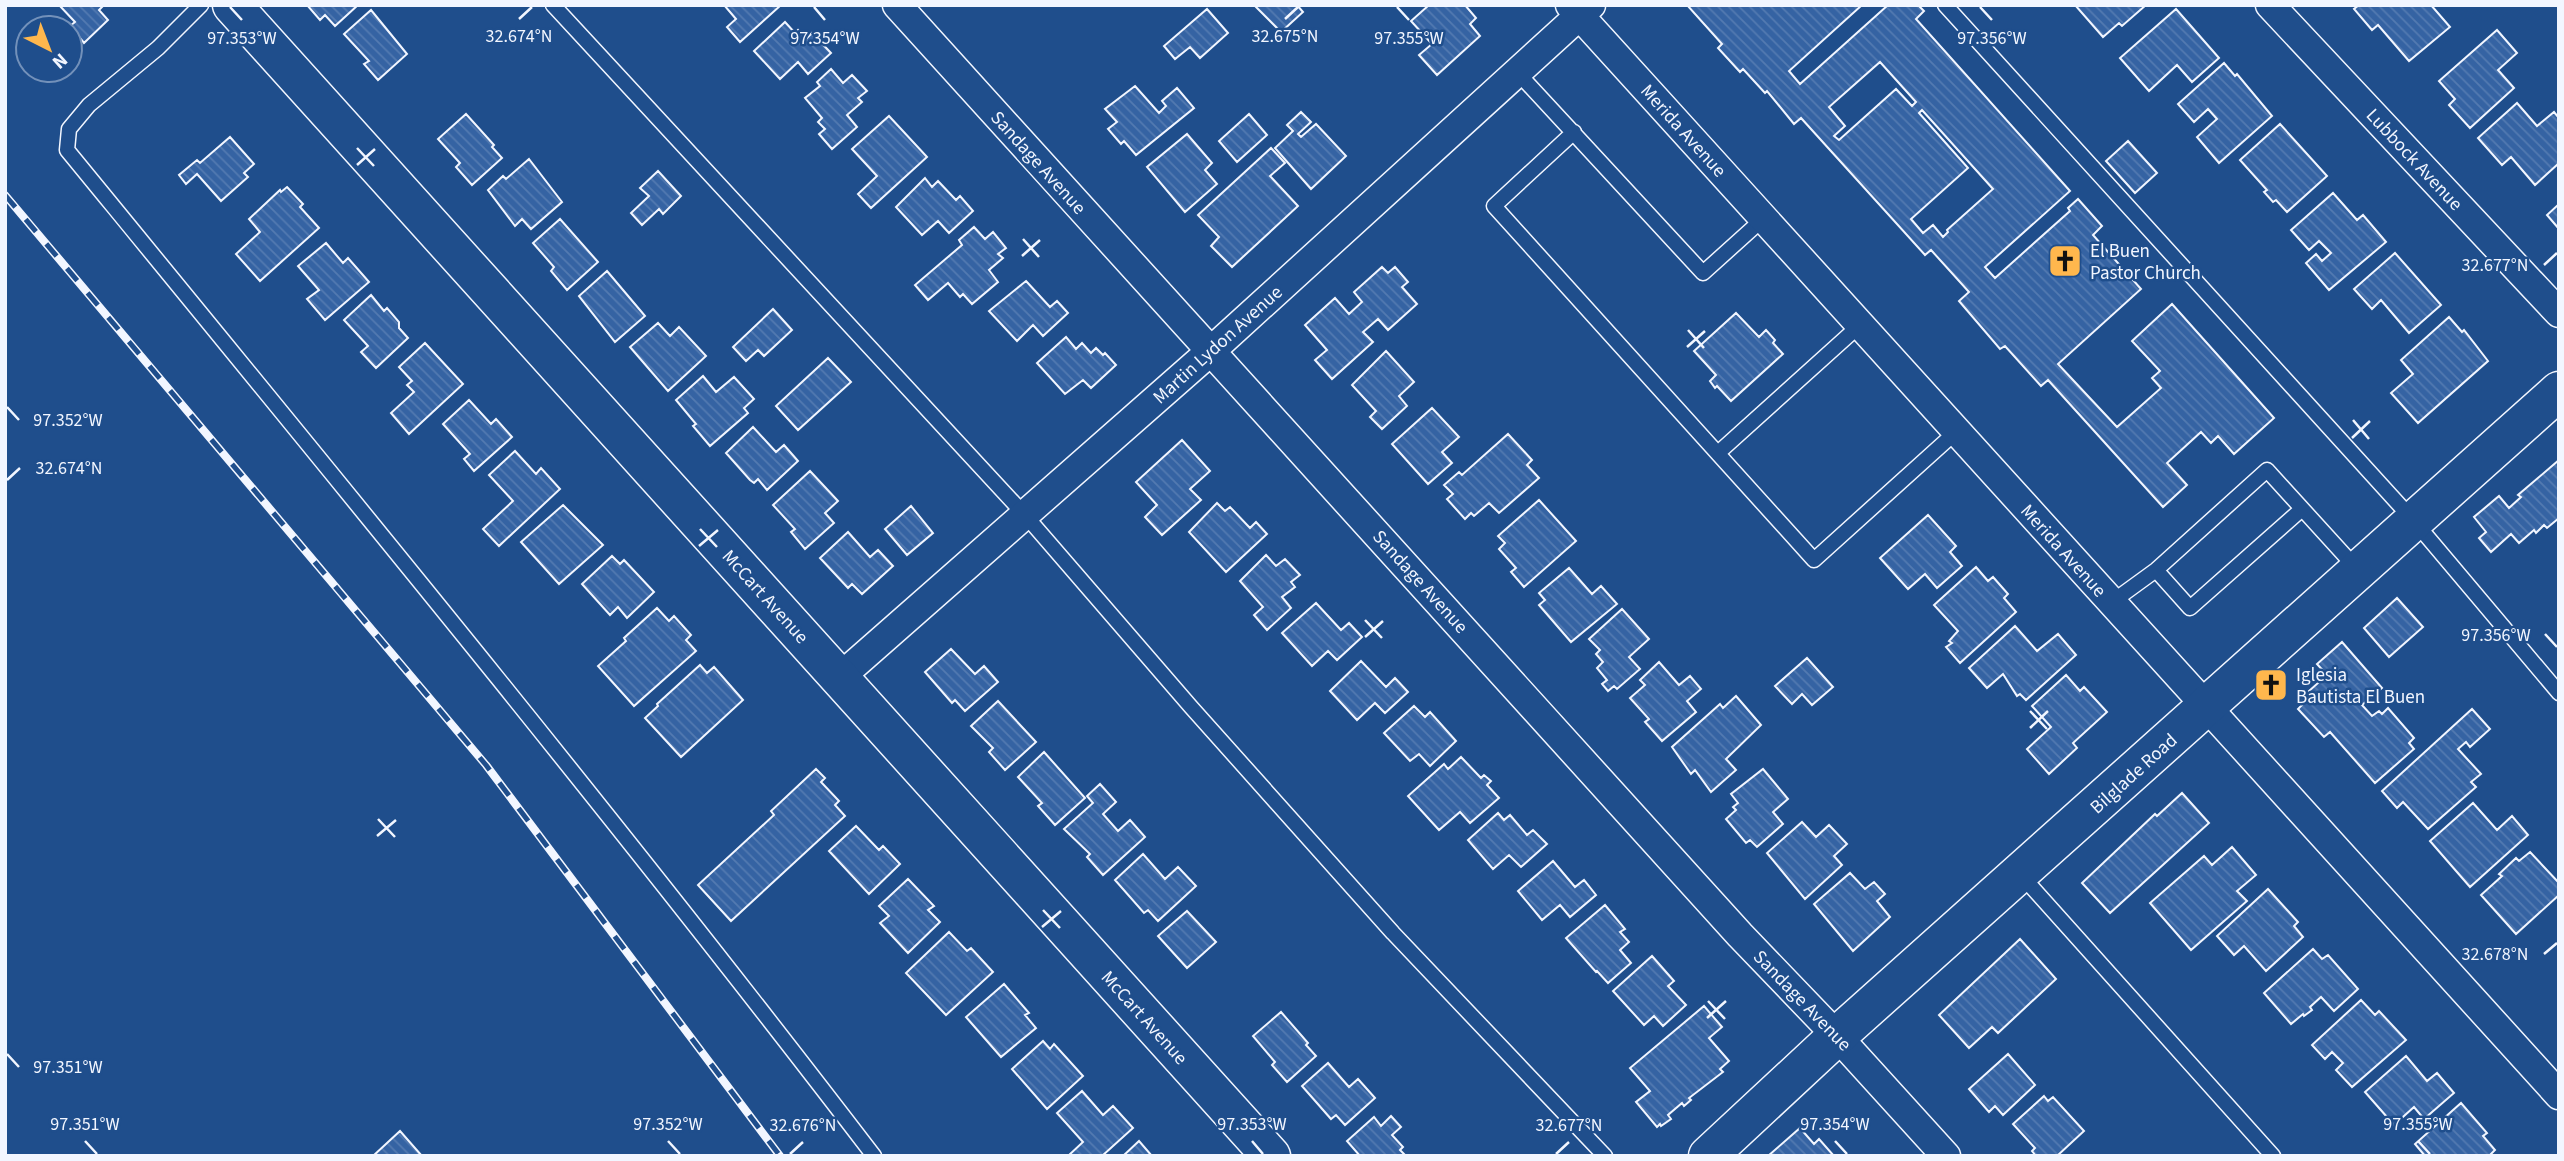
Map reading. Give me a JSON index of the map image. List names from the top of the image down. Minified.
{"streets":{"main road":["McCart Avenue","Bilglade Road"],"street":["Merida Avenue","Lubbock Avenue","Sandage Avenue","Martin Lydon Avenue"]},"crossings":[["Merida Avenue","Martin Lydon Avenue"],["Merida Avenue","Bilglade Road"],["Sandage Avenue","Martin Lydon Avenue"],["Sandage Avenue","Bilglade Road"],["Martin Lydon Avenue","McCart Avenue"]],"places":{"church":["El Buen Pastor Church","Iglesia Bautista El Buen"]},"north":"bottom right","coordinates":["32.674°N","32.675°N","97.353°W","97.354°W","97.355°W","97.356°W","32.677°N","97.352°W","32.678°N","97.351°W","32.676°N"]}
